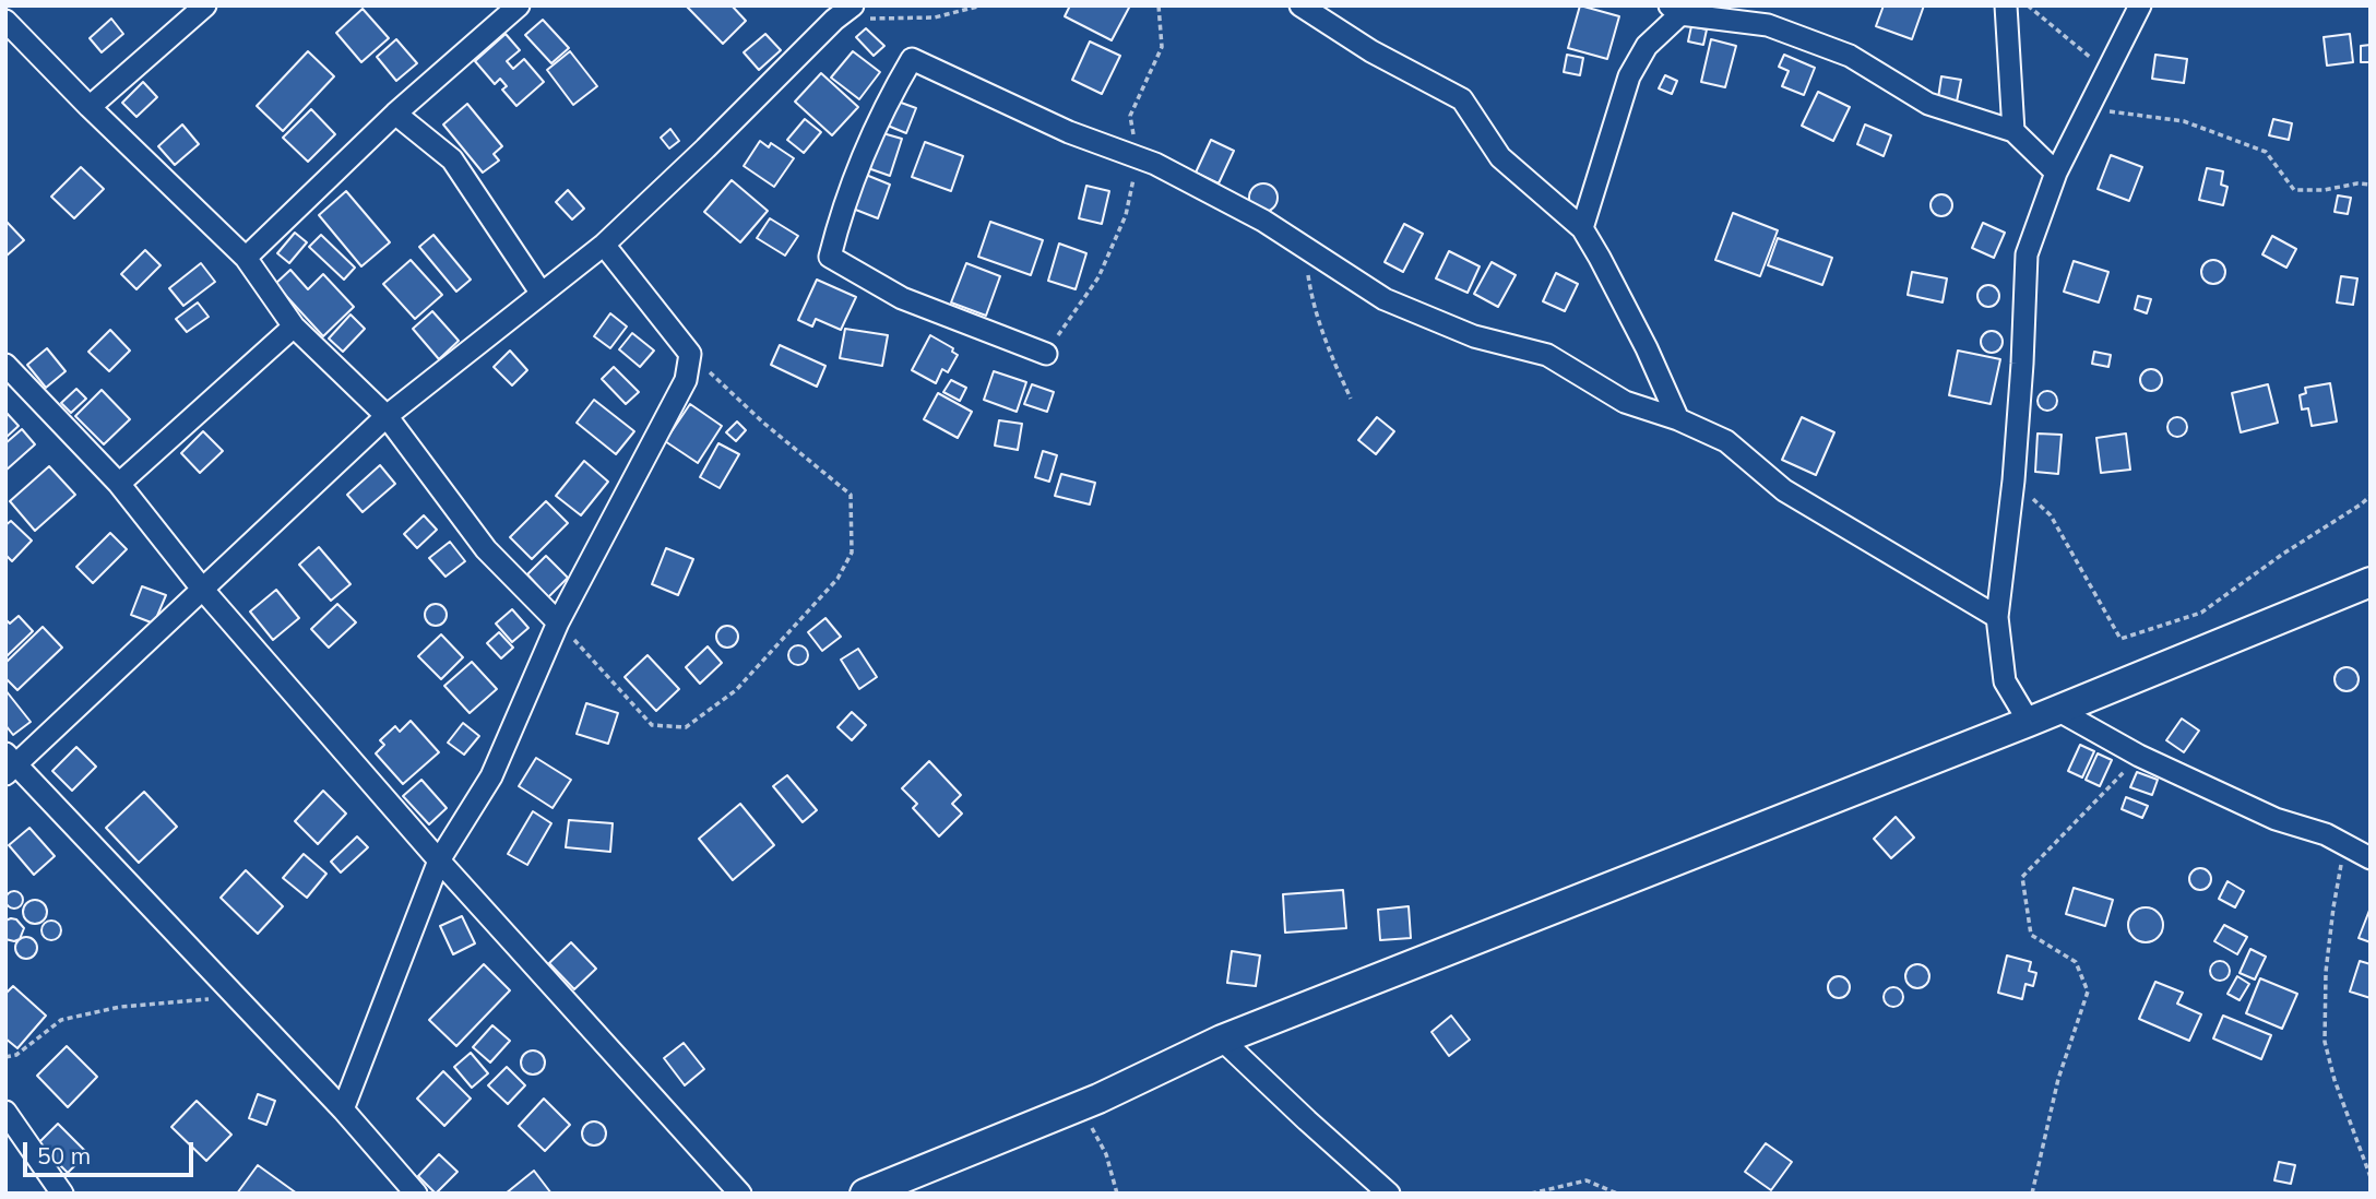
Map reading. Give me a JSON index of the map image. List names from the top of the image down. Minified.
{"scale_bar":"50 m"}
